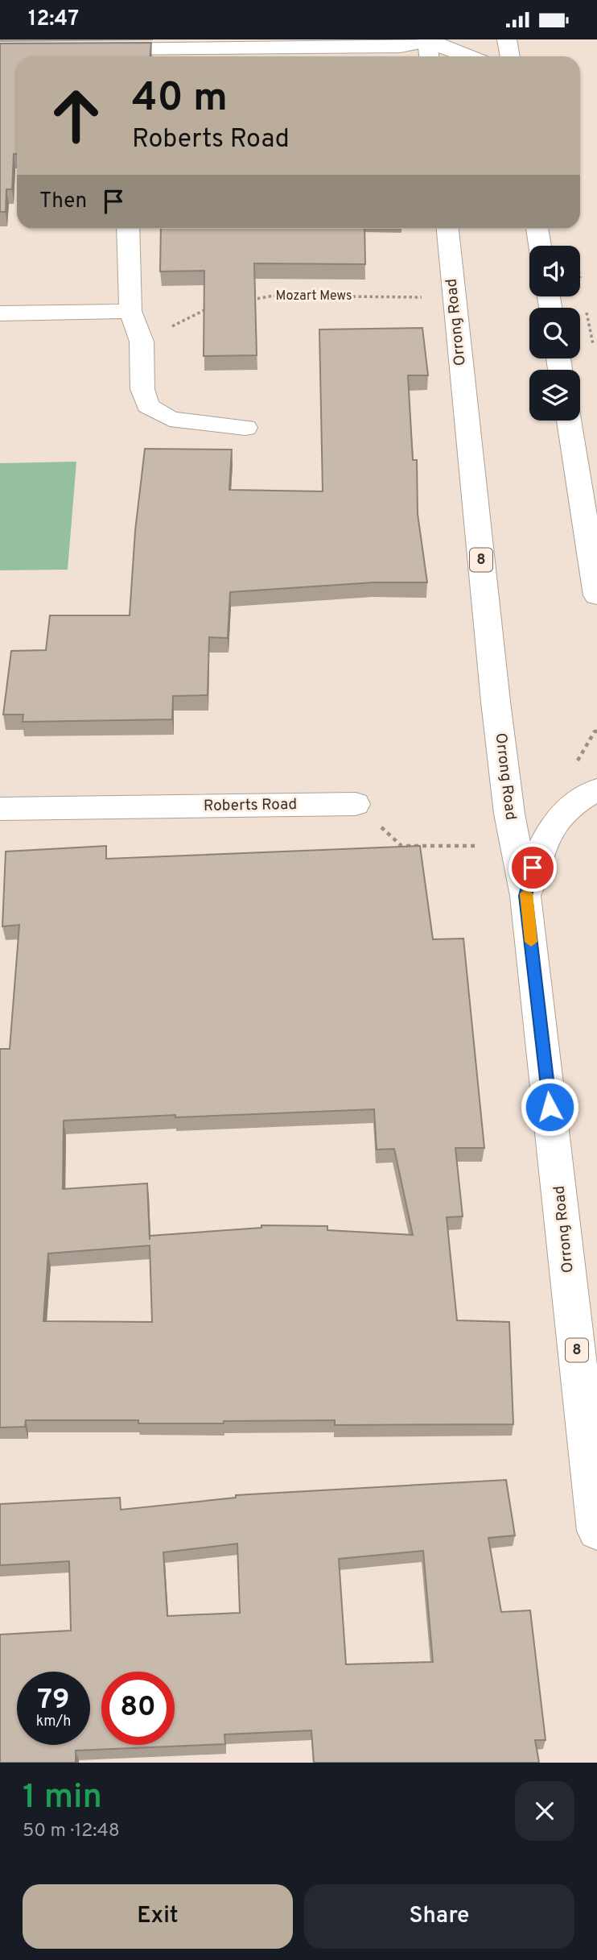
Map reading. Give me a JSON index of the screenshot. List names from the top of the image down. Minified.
{"streets":{"main road":["Orrong Road","8","Roberts Road"],"path":["Mozart Mews"]},"page":{"status":"12:47","turn":["40 m","Roberts Road"],"then":"Then","speed":"79 km/h","limit":"80","heading":["1 min","50 m · 12:48"],"buttons":["Exit","Share"]}}
